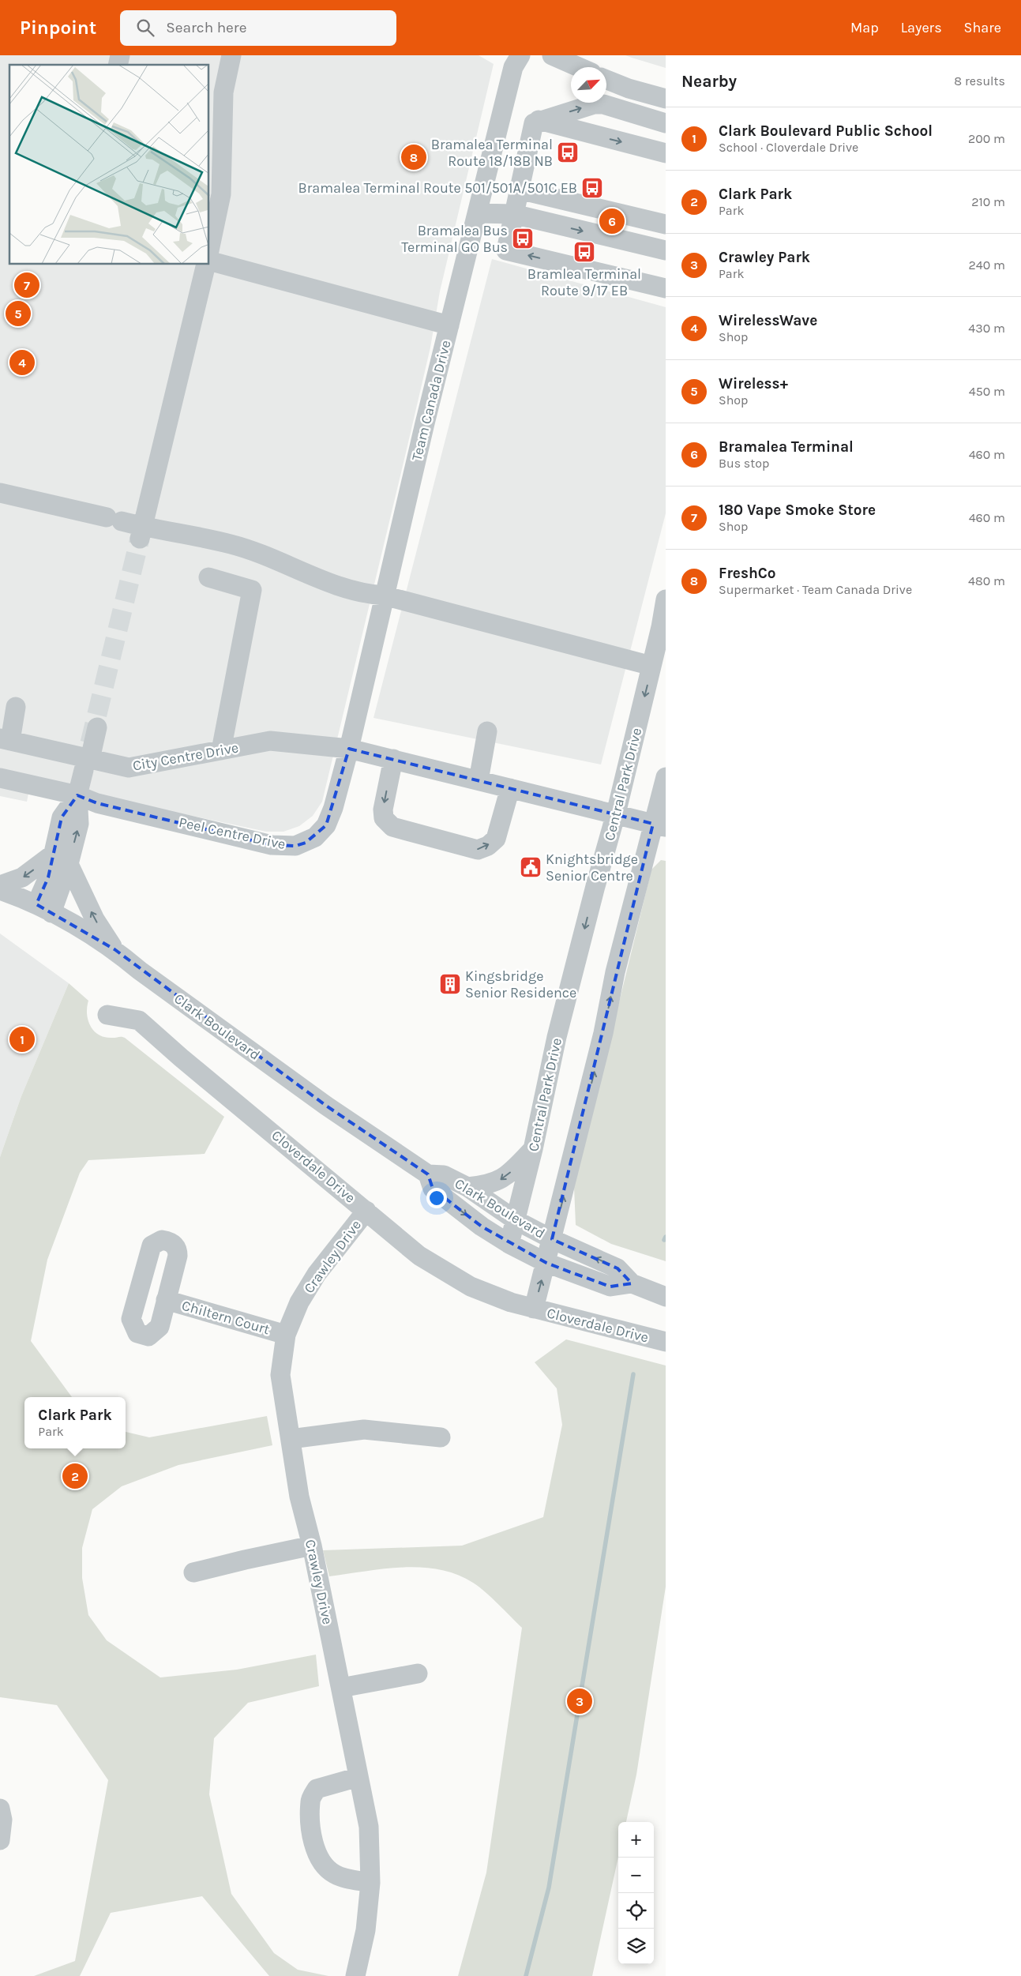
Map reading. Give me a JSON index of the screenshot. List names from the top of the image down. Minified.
{"streets":{"street":["Team Canada Drive","City Centre Drive","Central Park Drive","Peel Centre Drive","Clark Boulevard","Cloverdale Drive","Crawley Drive","Chiltern Court"]},"crossings":[["Team Canada Drive","City Centre Drive"],["Team Canada Drive","Peel Centre Drive"],["City Centre Drive","Central Park Drive"],["City Centre Drive","Peel Centre Drive"],["Central Park Drive","Clark Boulevard"],["Cloverdale Drive","Crawley Drive"],["Crawley Drive","Chiltern Court"]],"places":{"bus stop":["Bramalea Terminal Route 18/18B NB","Bramalea Terminal Route 501/501A/501C EB","Bramalea Bus Terminal GO Bus","Bramlea Terminal Route 9/17 EB"],"public building":["Knightsbridge Senior Centre"],"building":["Kingsbridge Senior Residence"]},"north":"top right","page":{"header":"Pinpoint","search":"Search here","nav":["Map","Layers","Share"],"heading":["Nearby","8 results"],"list":[{"mark":"1","name":"Clark Boulevard Public School","note":"School · Cloverdale Drive","value":"200 m"},{"mark":"2","name":"Clark Park","note":"Park","value":"210 m"},{"mark":"3","name":"Crawley Park","note":"Park","value":"240 m"},{"mark":"4","name":"WirelessWave","note":"Shop","value":"430 m"},{"mark":"5","name":"Wireless+","note":"Shop","value":"450 m"},{"mark":"6","name":"Bramalea Terminal","note":"Bus stop","value":"460 m"},{"mark":"7","name":"180 Vape Smoke Store","note":"Shop","value":"460 m"},{"mark":"8","name":"FreshCo","note":"Supermarket · Team Canada Drive","value":"480 m"}],"pins":["8","6","7","5","4","1","2","3"],"popup":["Clark Park","Park"],"map_buttons":["+","−"]}}
